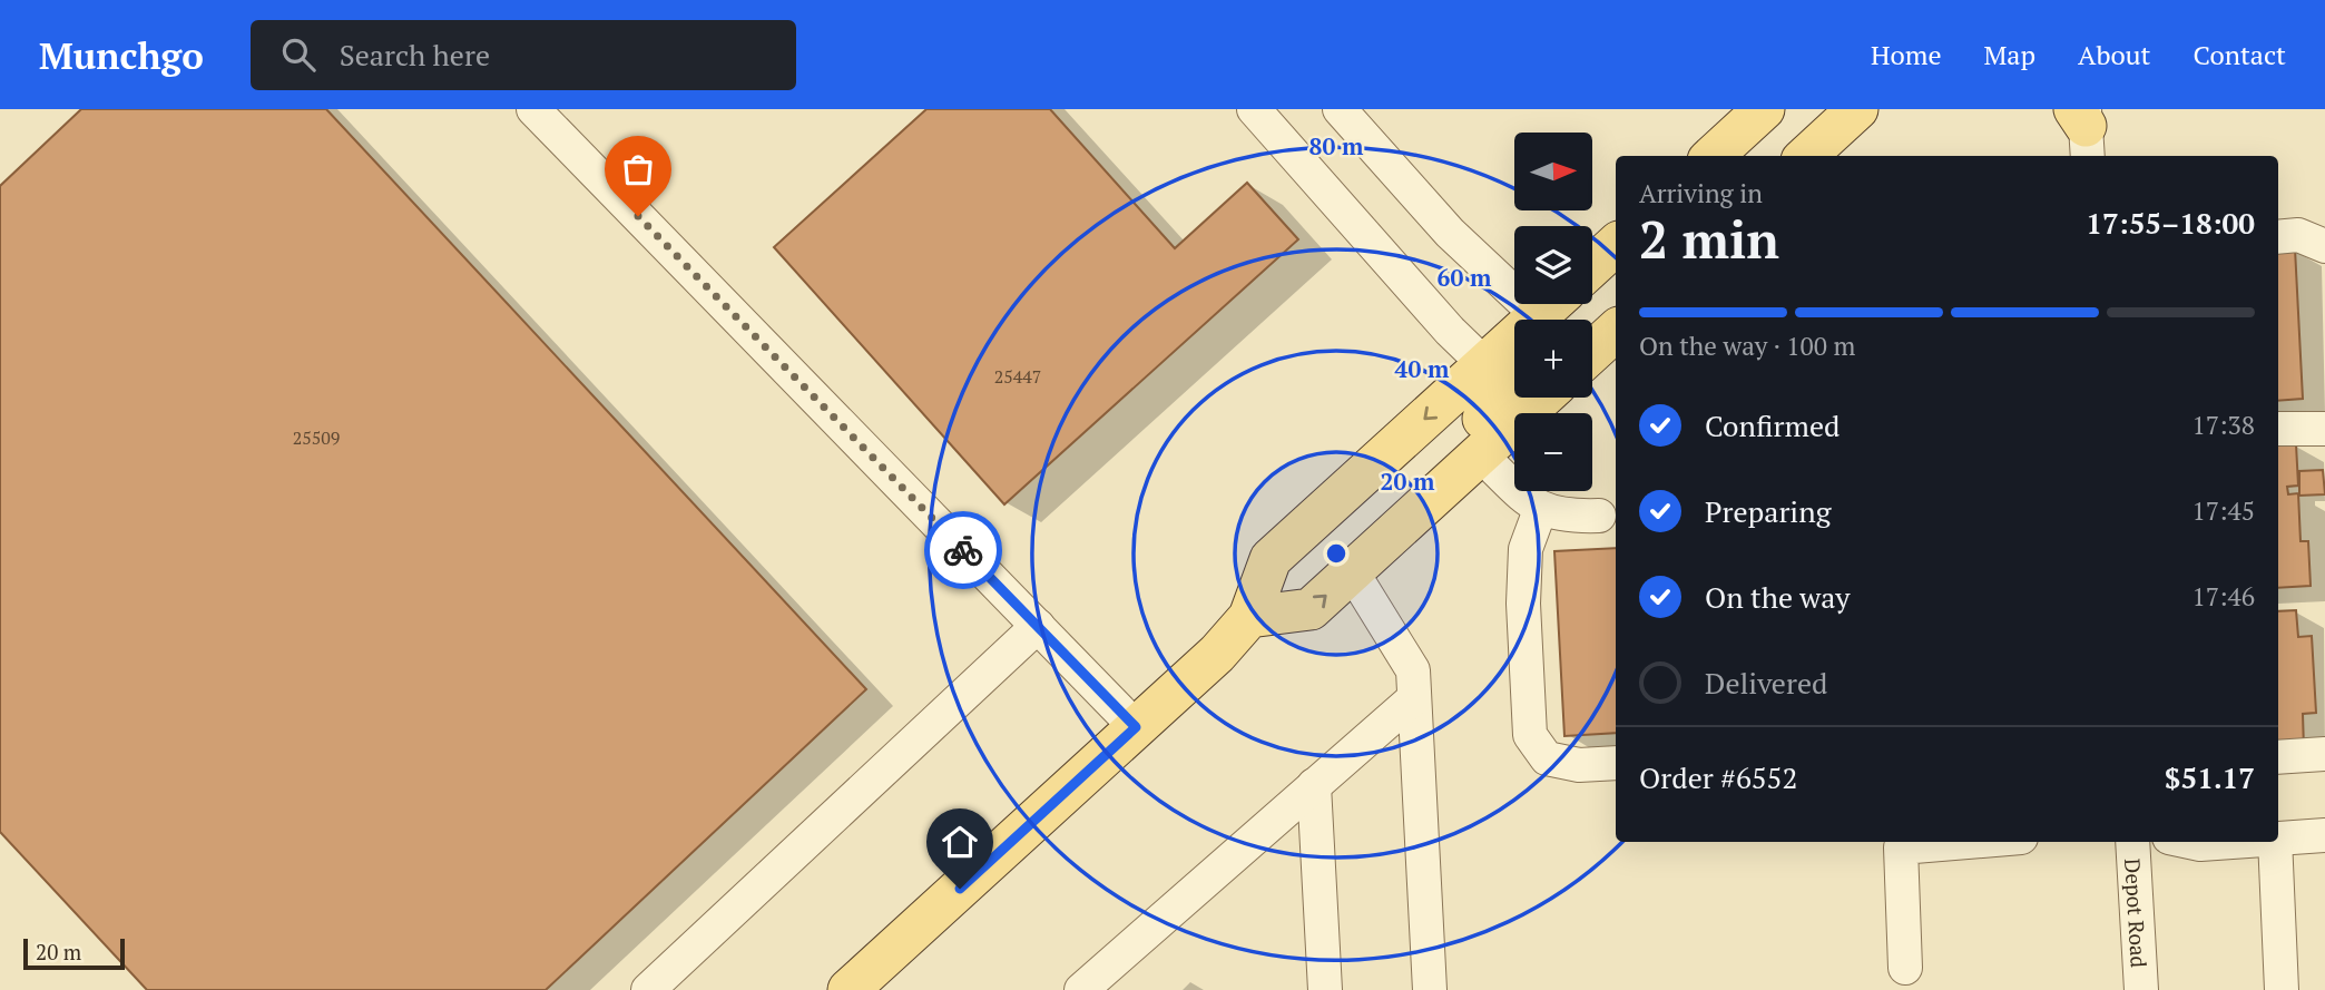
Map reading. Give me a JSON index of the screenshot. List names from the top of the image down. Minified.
{"streets":{"street":["Depot Road"]},"house_numbers":["25447","25509"],"scale_bar":"20 m","north":"right","page":{"header":"Munchgo","search":"Search here","nav":["Home","Map","About","Contact"],"map_buttons":["+","−"],"heading":["2 min","Arriving in","17:55–18:00"],"panel":["Order #6552","$51.17"],"bar":"On the way · 100 m","list":[["Confirmed","17:38"],["Preparing","17:45"],["On the way","17:46"],"Delivered"],"scale":"20 m"},"rings":["80 m","60 m","40 m","20 m"]}
